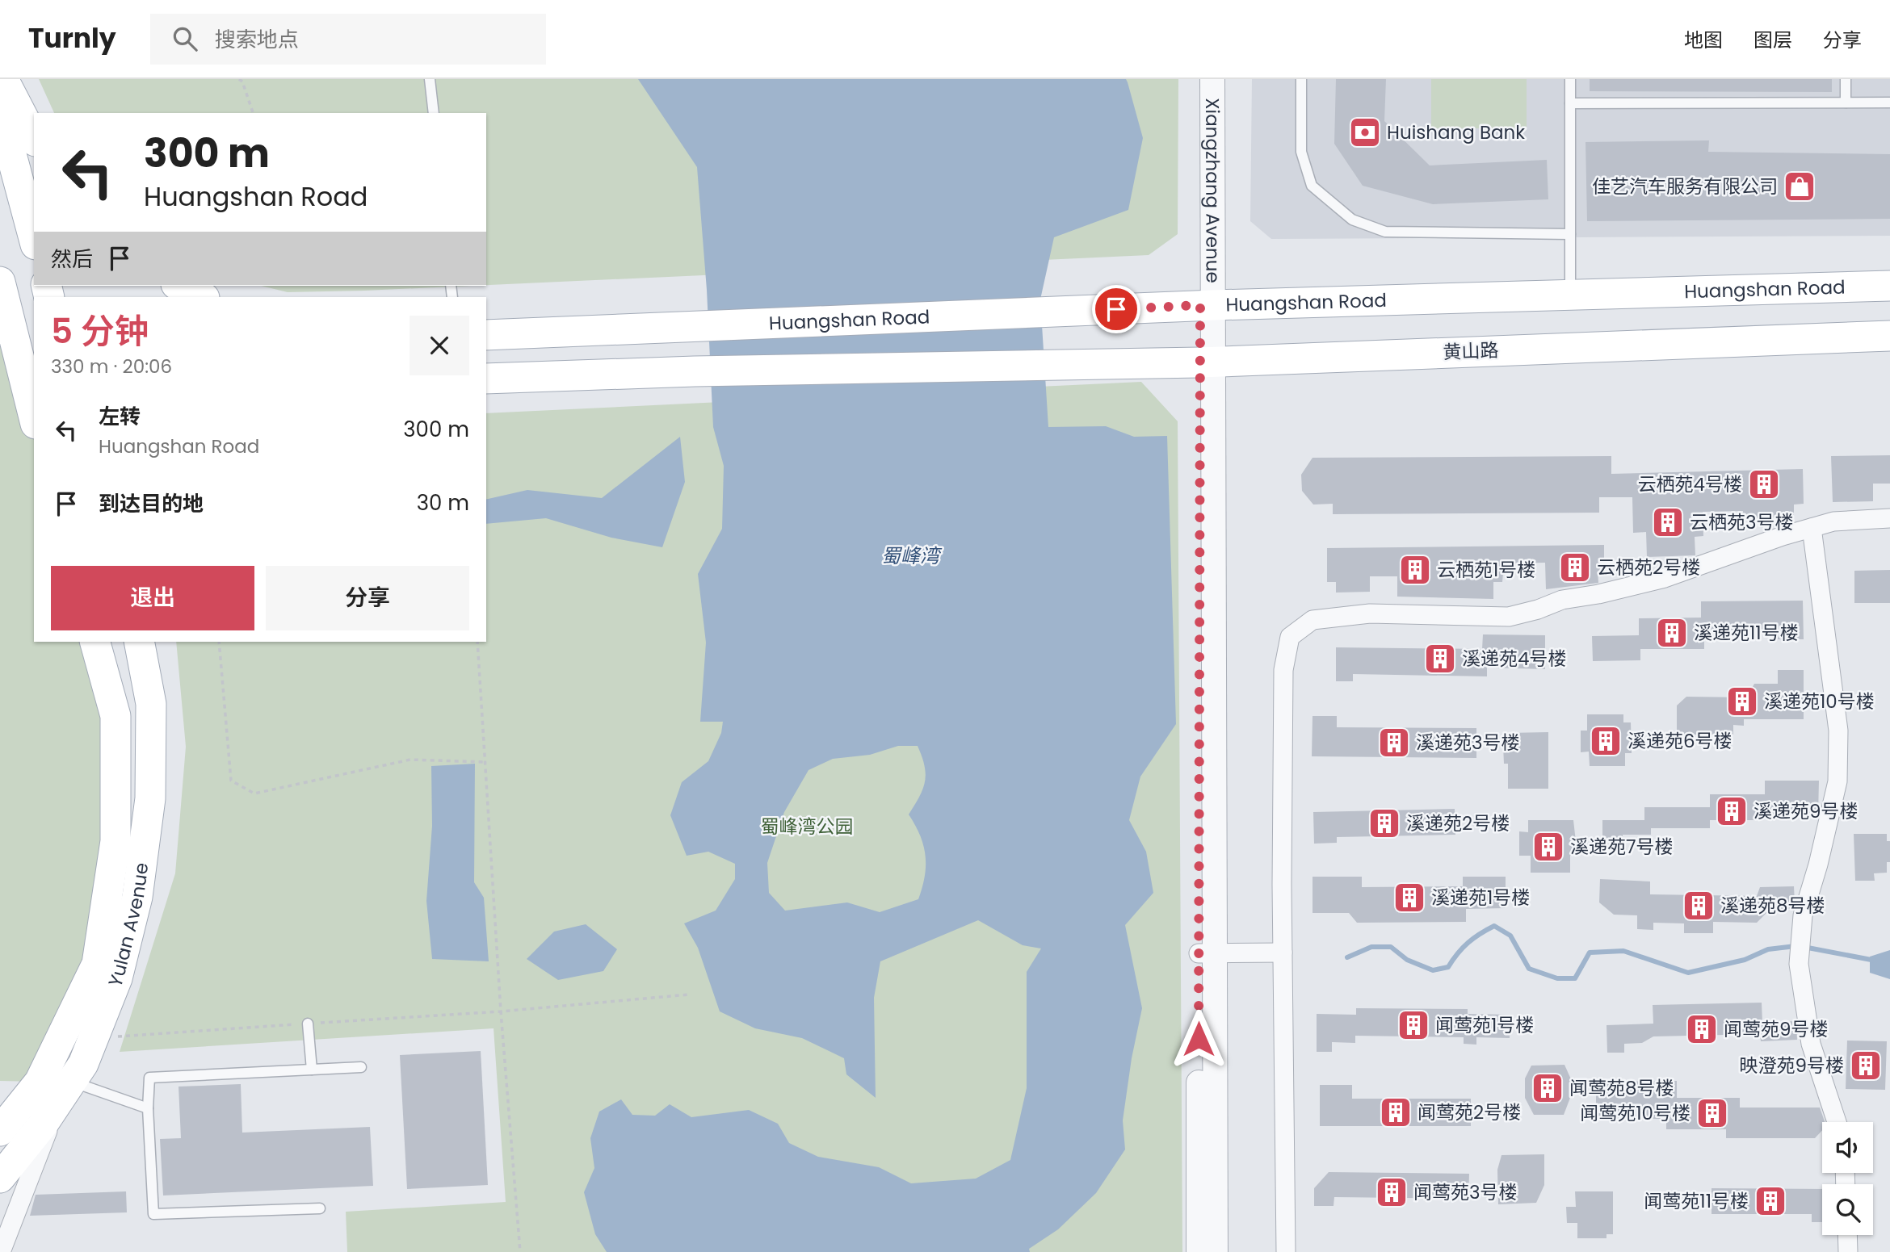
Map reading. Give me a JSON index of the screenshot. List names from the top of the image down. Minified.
{"streets":{"main road":["Huangshan Road","黄山路","Yulan Avenue"],"street":["Xiangzhang Avenue"]},"crossings":[["Xiangzhang Avenue","Huangshan Road"],["Xiangzhang Avenue","黄山路"]],"water":["蜀峰湾"],"parks":["蜀峰湾公园"],"places":{"bank":["Huishang Bank"],"shop":["佳艺汽车服务有限公司"],"building":["云栖苑4号楼","云栖苑3号楼","云栖苑2号楼","云栖苑1号楼","溪递苑11号楼","溪递苑4号楼","溪递苑10号楼","溪递苑6号楼","溪递苑3号楼","溪递苑9号楼","溪递苑2号楼","溪递苑7号楼","溪递苑1号楼","溪递苑8号楼","闻莺苑1号楼","闻莺苑9号楼","映澄苑9号楼","闻莺苑8号楼","闻莺苑2号楼","闻莺苑10号楼","闻莺苑3号楼","闻莺苑11号楼"]},"page":{"header":"Turnly","search":"搜索地点","nav":["地图","图层","分享"],"turn":["300 m","Huangshan Road"],"then":"然后","heading":["5 分钟","330 m · 20:06"],"list":[{"name":"左转","note":"Huangshan Road","value":"300 m"},{"name":"到达目的地","value":"30 m"}],"buttons":["退出","分享"]}}
